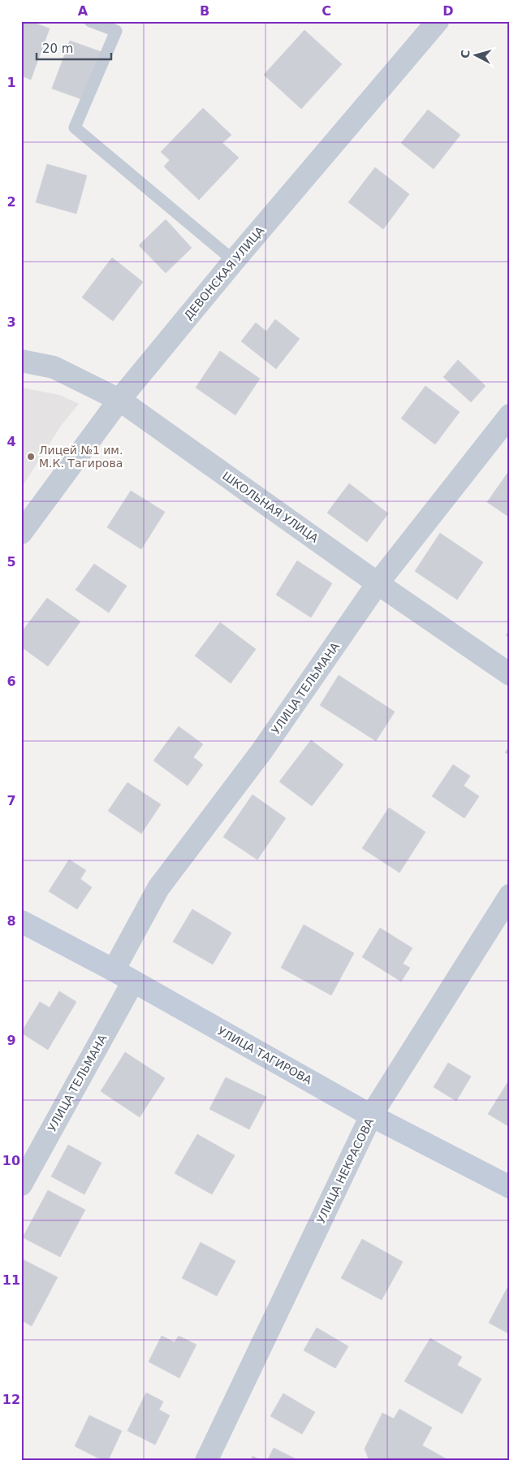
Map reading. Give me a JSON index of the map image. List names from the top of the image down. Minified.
{"streets":{"street":["ДЕВОНСКАЯ УЛИЦА","ШКОЛЬНАЯ УЛИЦА","УЛИЦА ТЕЛЬМАНА","УЛИЦА ТАГИРОВА","УЛИЦА НЕКРАСОВА"]},"crossings":[["ДЕВОНСКАЯ УЛИЦА","ШКОЛЬНАЯ УЛИЦА"],["ШКОЛЬНАЯ УЛИЦА","УЛИЦА ТЕЛЬМАНА"],["УЛИЦА ТЕЛЬМАНА","УЛИЦА ТАГИРОВА"],["УЛИЦА ТАГИРОВА","УЛИЦА НЕКРАСОВА"]],"places":["Лицей №1 им. М.К. Тагирова"],"scale_bar":"20 m","north":"left","grid":{"columns":["A","B","C","D"],"rows":["1","2","3","4","5","6","7","8","9","10","11","12"]}}
